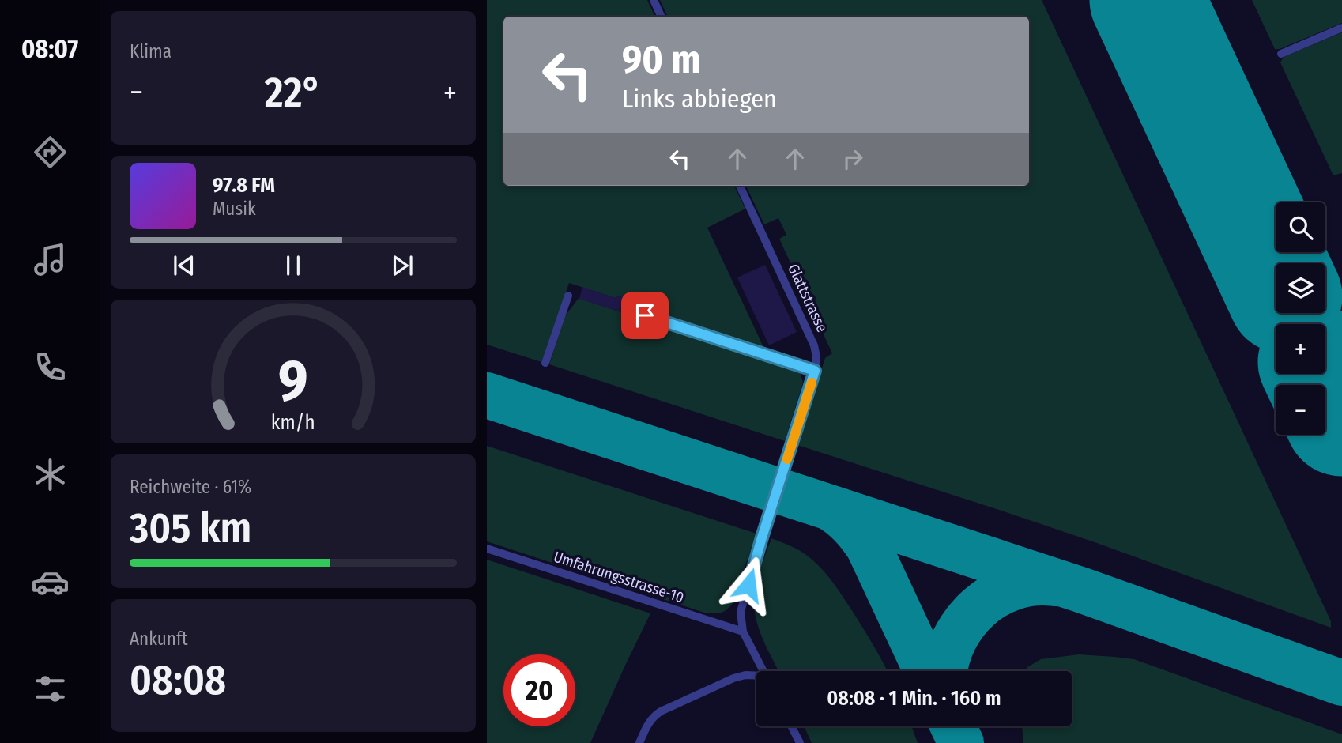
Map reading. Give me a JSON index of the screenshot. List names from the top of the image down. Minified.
{"streets":{"lane":["Glattstrasse","Umfahrungsstrasse-10"]},"crossings":[["Glattstrasse","Umfahrungsstrasse-10"]],"page":{"tabs":"08:07","tile":["Klima",["Reichweite · 61%","305 km"],["Ankunft","08:08"]],"turn":["90 m","Links abbiegen"],"heat":["−","22°","+"],"song":["97.8 FM","Musik"],"map_buttons":["+","−"],"limit":"20","trip":"08:08 · 1 Min. · 160 m","gauge":["9","km/h"]}}
